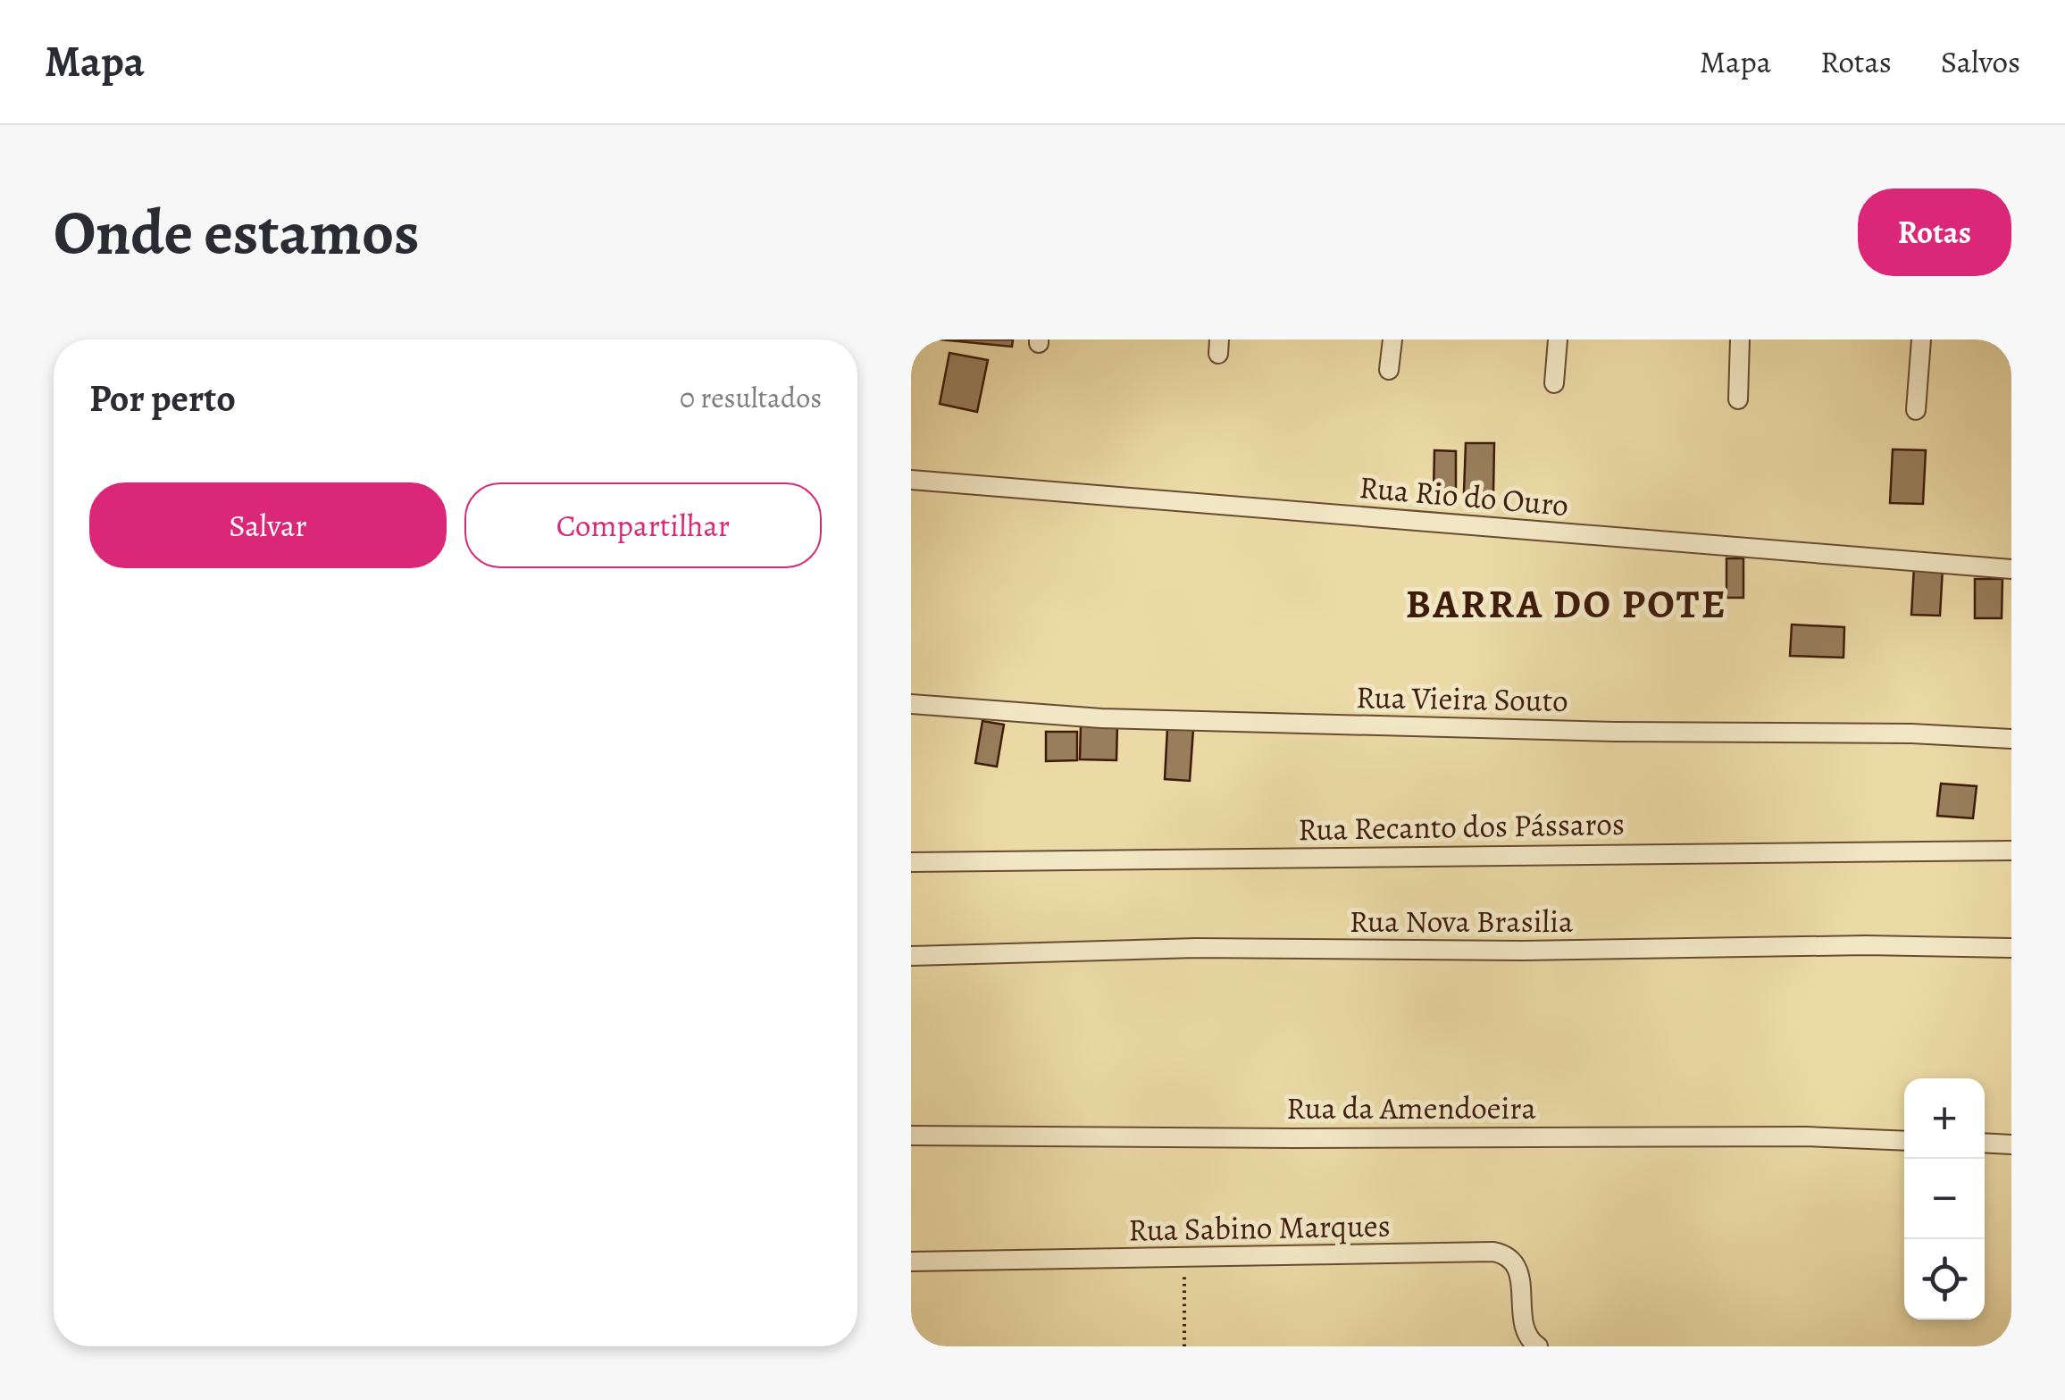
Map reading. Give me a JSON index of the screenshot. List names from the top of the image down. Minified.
{"streets":{"street":["Rua Rio do Ouro","Rua Vieira Souto","Rua Recanto dos Pássaros","Rua Nova Brasilia","Rua da Amendoeira","Rua Sabino Marques"]},"districts":["BARRA DO POTE"],"page":{"header":"Mapa","nav":["Mapa","Rotas","Salvos"],"buttons":["Rotas",["Salvar","Compartilhar"]],"title":"Onde estamos","heading":["Por perto","0 resultados"],"map_buttons":["+","−"]}}
